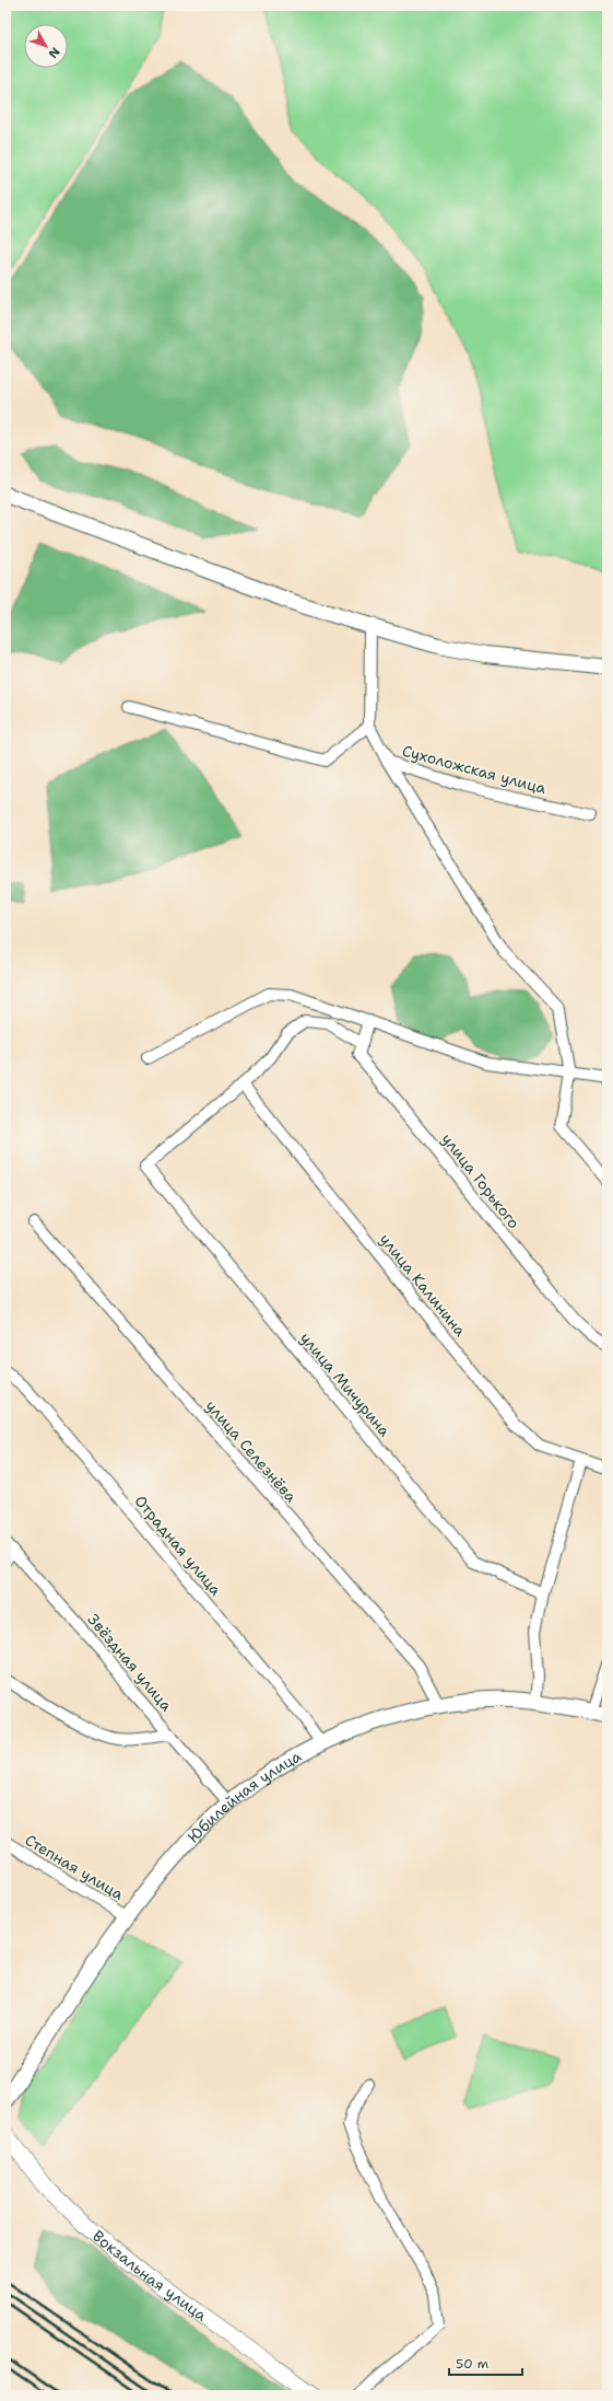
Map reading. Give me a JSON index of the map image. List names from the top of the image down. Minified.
{"streets":{"main road":["Вокзальная улица"],"street":["Сухоложская улица","улица Горького","улица Калинина","улица Мичурина","улица Селезнёва","Отрадная улица","Звёздная улица","Юбилейная улица","Степная улица"]},"crossings":[["улица Калинина","улица Мичурина"],["улица Селезнёва","Юбилейная улица"],["Отрадная улица","Юбилейная улица"],["Звёздная улица","Юбилейная улица"],["Юбилейная улица","Степная улица"]],"scale_bar":"50 m","north":"bottom right"}
